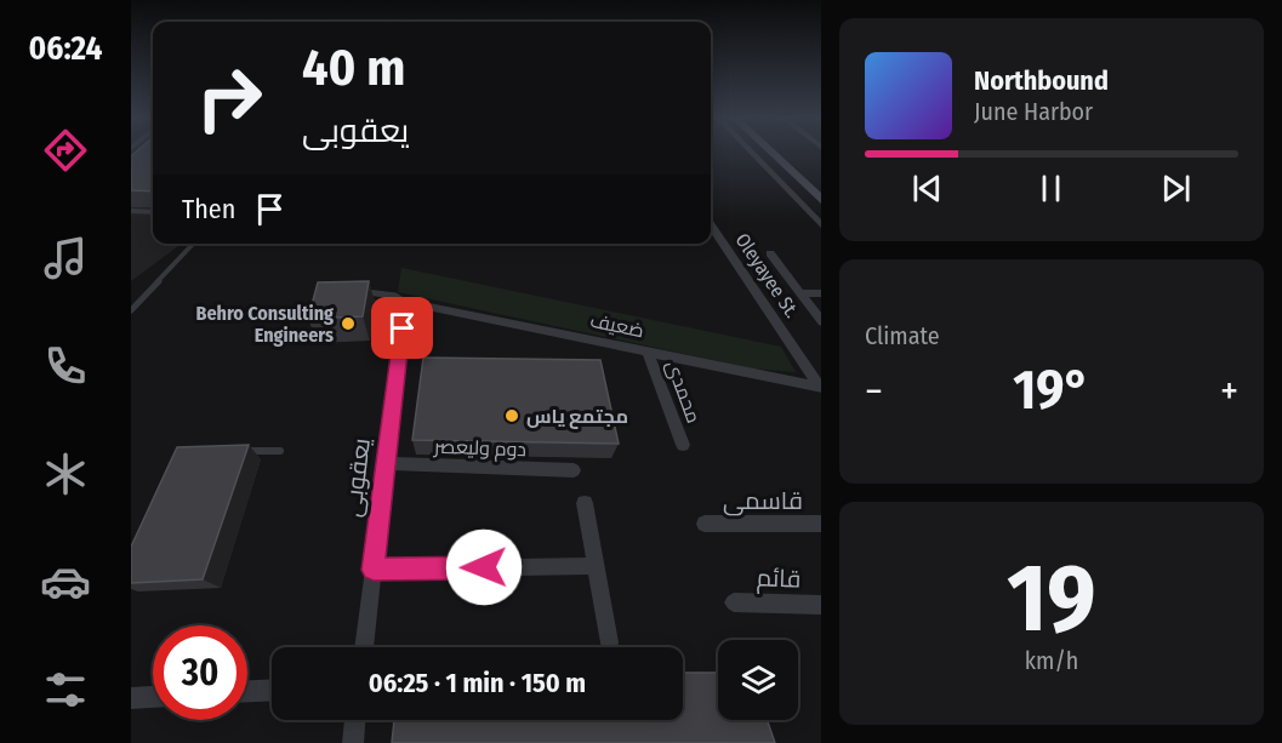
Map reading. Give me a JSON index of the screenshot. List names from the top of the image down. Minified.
{"streets":{"street":["Oleyayee St.","ضعیف","محمدی","دوم ولیعصر","یعقوبی","قاسمی","قائم"]},"crossings":[["Oleyayee St.","ضعیف"],["ضعیف","محمدی"],["ضعیف","یعقوبی"],["دوم ولیعصر","یعقوبی"]],"places":["Behro Consulting Engineers","مجتمع یاس"],"page":{"tabs":"06:24","turn":["40 m","یعقوبی"],"song":["Northbound","June Harbor"],"then":"Then","tile":["Climate",["19","km/h"]],"heat":["−","19°","+"],"limit":"30","trip":"06:25 · 1 min · 150 m"}}
